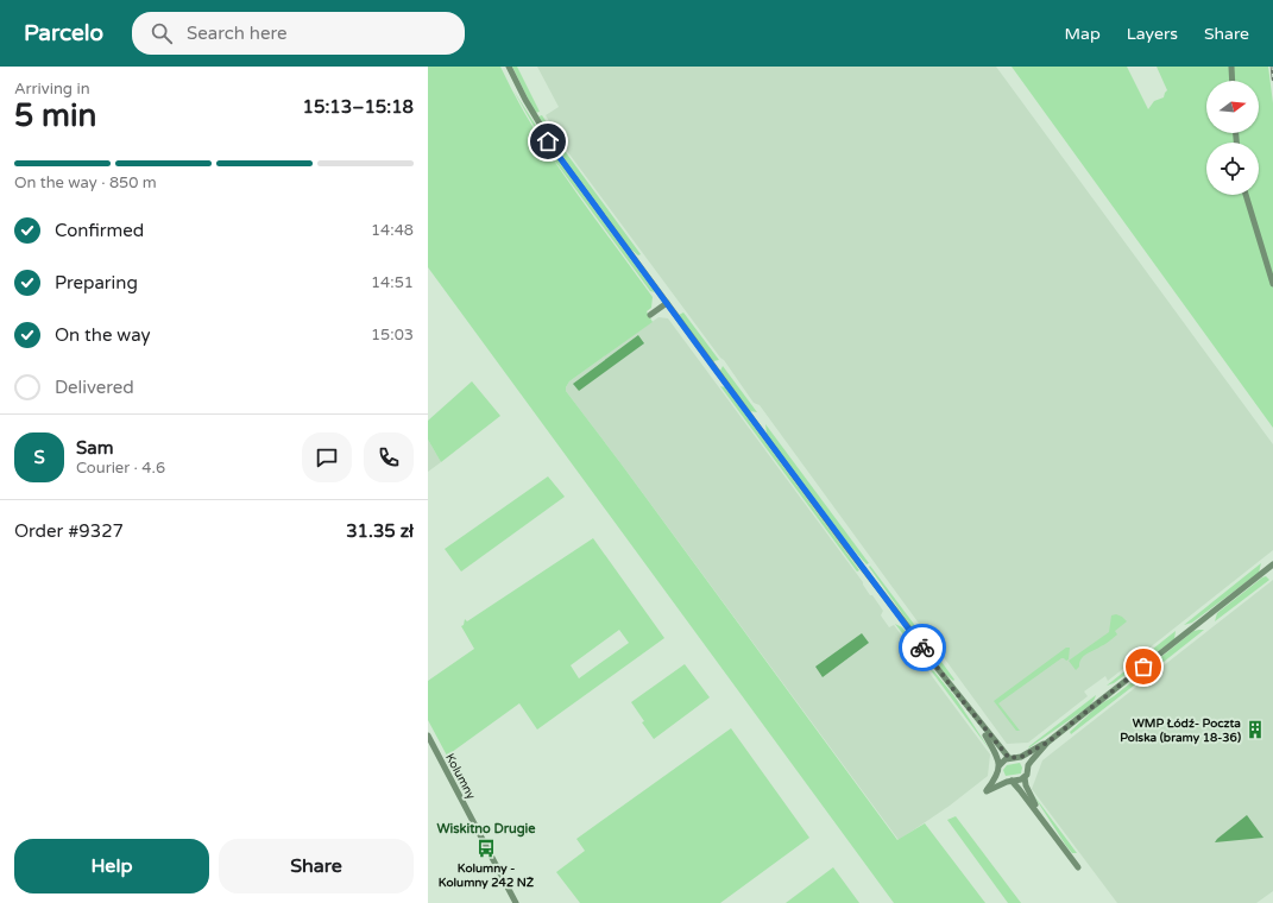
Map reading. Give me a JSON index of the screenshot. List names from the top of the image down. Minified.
{"streets":{"street":["Kolumny"]},"districts":["Wiskitno Drugie"],"places":{"building":["WMP Łódź- Poczta Polska (bramy 18-36)"],"bus stop":["Kolumny - Kolumny 242 NŻ"]},"north":"right","page":{"header":"Parcelo","search":"Search here","nav":["Map","Layers","Share"],"heading":["5 min","Arriving in","15:13–15:18"],"panel":["Sam","Courier · 4.6","Order #9327","31.35 zł"],"bar":"On the way · 850 m","list":[["Confirmed","14:48"],["Preparing","14:51"],["On the way","15:03"],"Delivered"],"round":"S","buttons":["Help","Share"]}}
